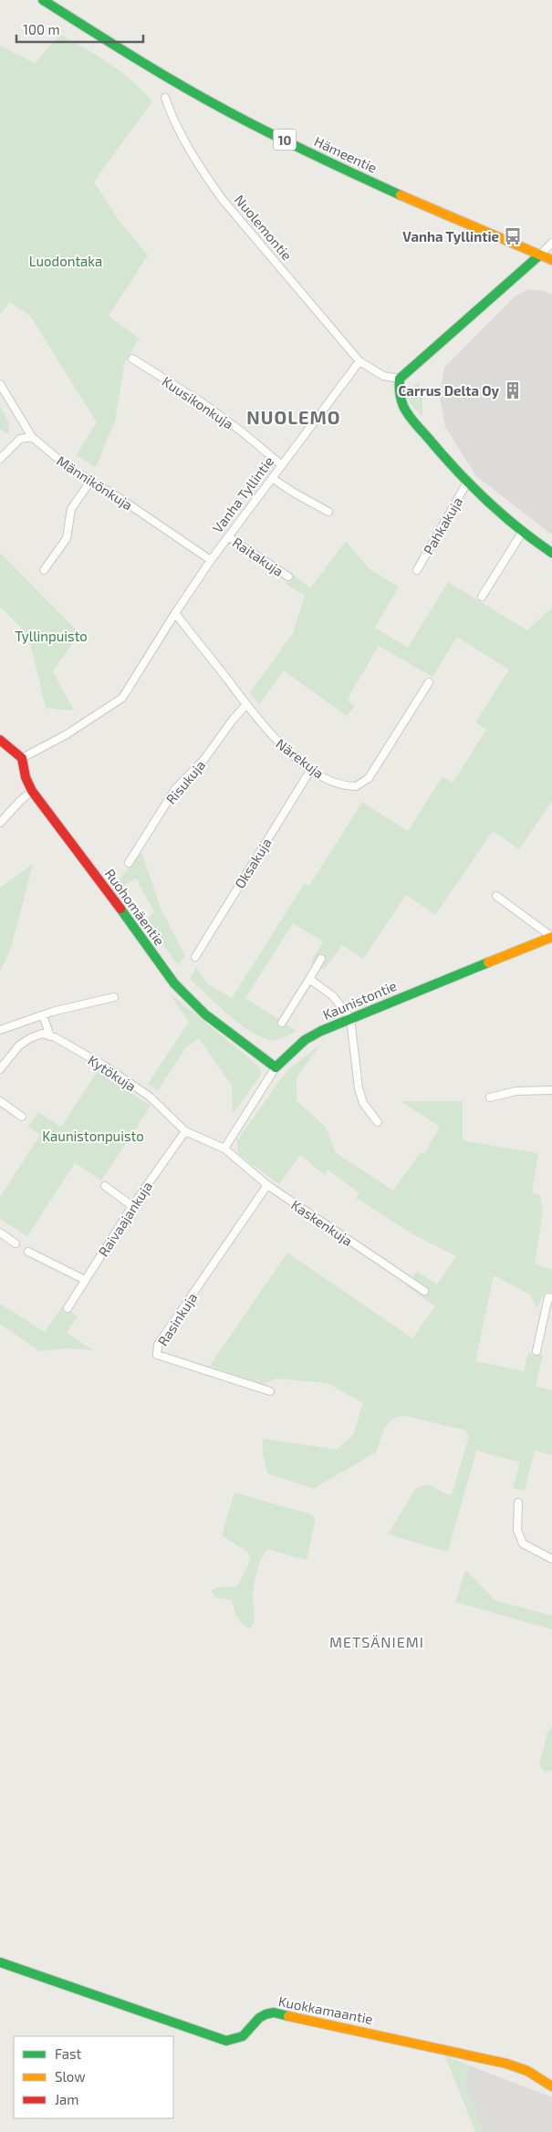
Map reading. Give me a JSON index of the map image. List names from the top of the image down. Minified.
{"streets":{"main road":["10","Hämeentie","Ruohomäentie","Kaunistontie","Kuokkamaantie"],"street":["Nuolemontie","Kuusikonkuja","Männikönkuja","Vanha Tyllintie","Pahkakuja","Raitakuja","Närekuja","Risukuja","Oksakuja","Kytökuja","Raivaajankuja","Kaskenkuja","Rasinkuja"]},"crossings":[["Nuolemontie","Vanha Tyllintie"],["Kuusikonkuja","Vanha Tyllintie"],["Männikönkuja","Vanha Tyllintie"],["Vanha Tyllintie","Raitakuja"],["Vanha Tyllintie","Närekuja"],["Vanha Tyllintie","Ruohomäentie"],["Närekuja","Risukuja"],["Närekuja","Oksakuja"],["Ruohomäentie","Kaunistontie"],["Kaunistontie","Kytökuja"],["Kaunistontie","Kaskenkuja"],["Kytökuja","Raivaajankuja"],["Kytökuja","Kaskenkuja"],["Kaskenkuja","Rasinkuja"]],"districts":["NUOLEMO","METSÄNIEMI"],"parks":["Luodontaka","Tyllinpuisto","Kaunistonpuisto"],"places":{"bus stop":["Vanha Tyllintie"],"building":["Carrus Delta Oy"]},"legend":["Fast","Slow","Jam"],"scale_bar":"100 m"}
